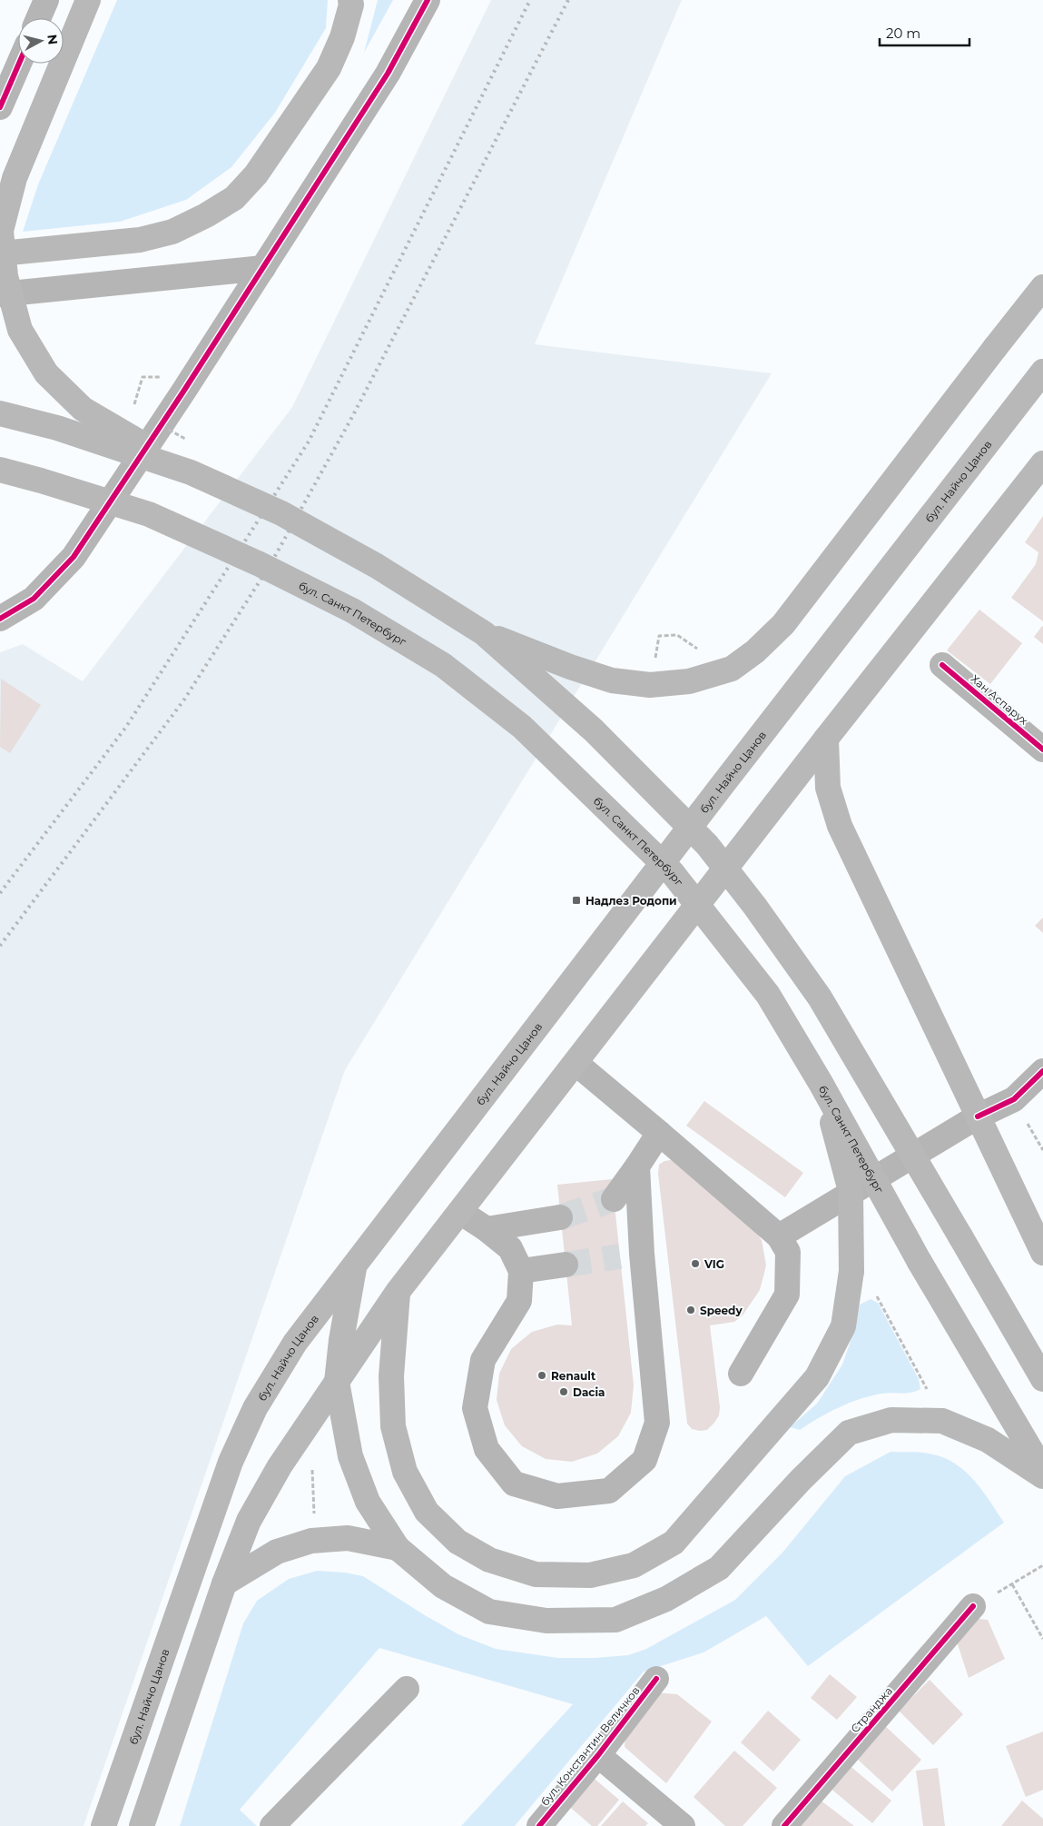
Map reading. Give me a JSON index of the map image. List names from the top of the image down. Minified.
{"streets":{"main road":["бул. Найчо Цанов","бул. Санкт Петербург"],"street":["Хан Аспарух","Странджа","бул. Константин Величков"]},"places":{"transit":["Надлез Родопи"],"other":["VIG","Speedy","Renault","Dacia"]},"scale_bar":"20 m","north":"right"}
